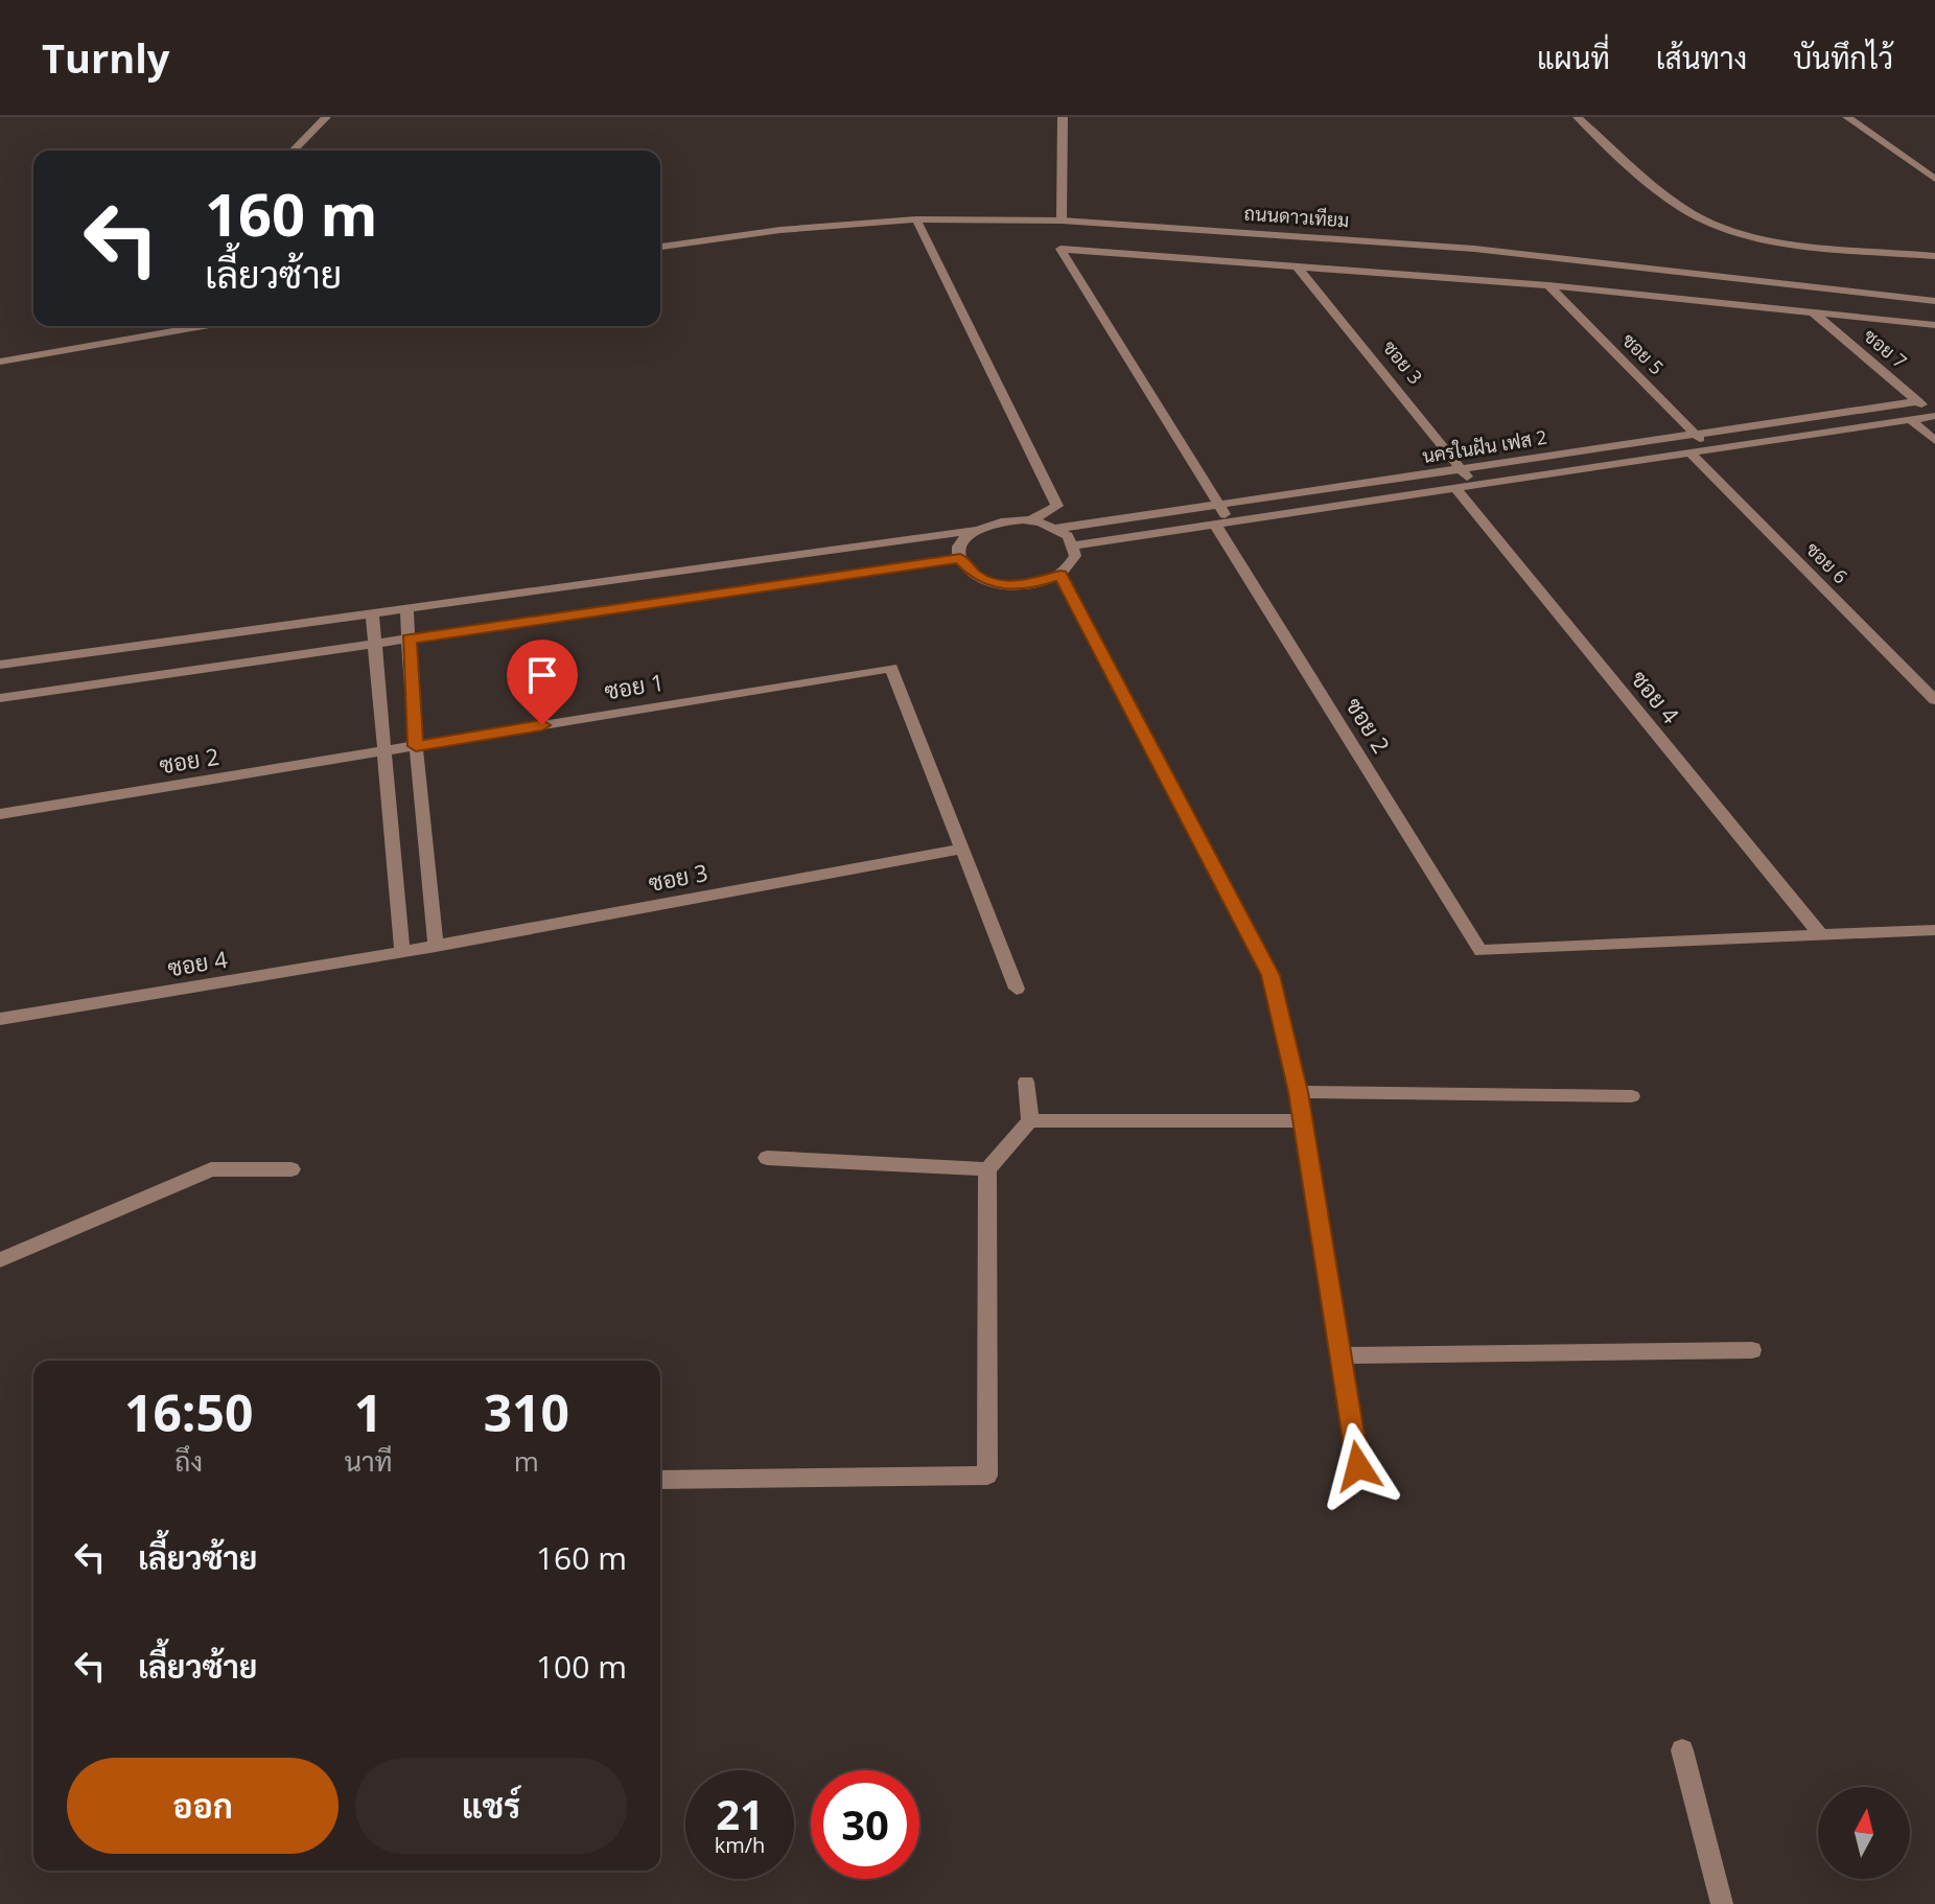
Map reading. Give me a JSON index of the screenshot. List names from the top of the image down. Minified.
{"streets":{"street":["ถนนดาวเทียม","ซอย 7","ซอย 5","ซอย 3","นครในฝัน เฟส 2","ซอย 6","ซอย 1","ซอย 4","ซอย 2"]},"crossings":[["ซอย 7","นครในฝัน เฟส 2"],["ซอย 5","นครในฝัน เฟส 2"],["ซอย 3","นครในฝัน เฟส 2"],["ซอย 3","ซอย 1"],["ซอย 3","ซอย 4"],["นครในฝัน เฟส 2","ซอย 6"],["นครในฝัน เฟส 2","ซอย 4"],["นครในฝัน เฟส 2","ซอย 2"],["ซอย 1","ซอย 2"],["ซอย 4","ซอย 2"]],"north":"top","page":{"header":"Turnly","nav":["แผนที่","เส้นทาง","บันทึกไว้"],"turn":["160 m","เลี้ยวซ้าย"],"eta":["16:50","ถึง","1","นาที","310","m"],"list":[{"name":"เลี้ยวซ้าย","value":"160 m"},{"name":"เลี้ยวซ้าย","value":"100 m"}],"buttons":["ออก","แชร์"],"speed":"21 km/h","limit":"30"}}
